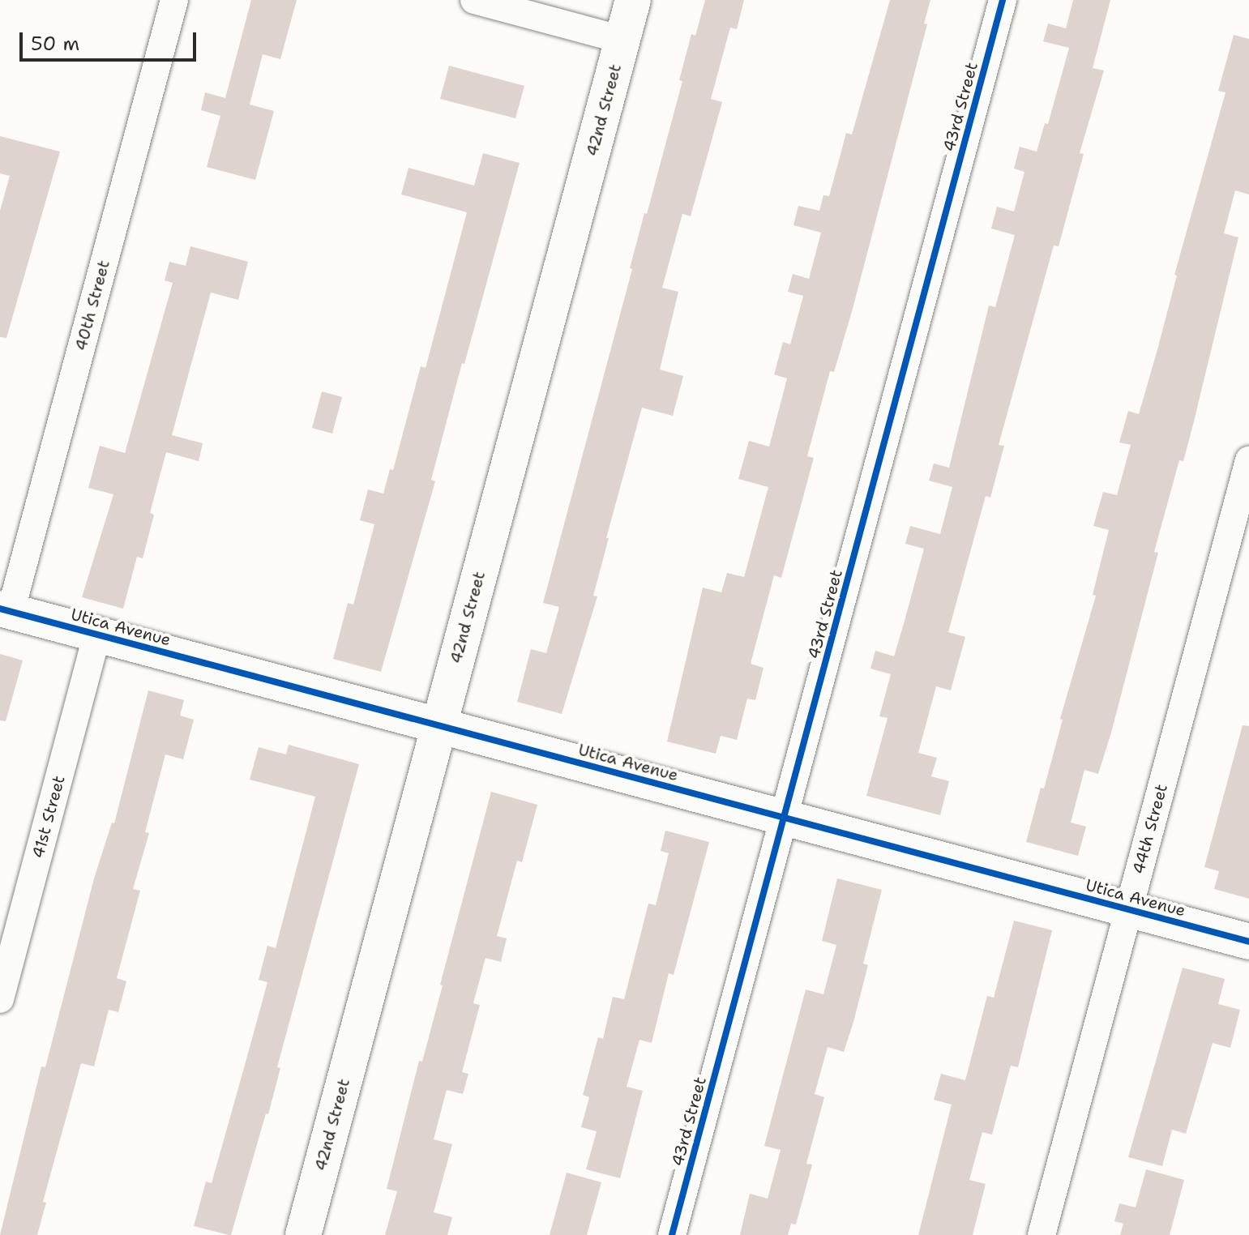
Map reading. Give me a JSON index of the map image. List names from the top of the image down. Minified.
{"streets":{"street":["43rd Street","42nd Street","40th Street","Utica Avenue","41st Street","44th Street"]},"crossings":[["43rd Street","Utica Avenue"],["42nd Street","Utica Avenue"],["40th Street","Utica Avenue"],["Utica Avenue","41st Street"],["Utica Avenue","44th Street"]],"scale_bar":"50 m"}
